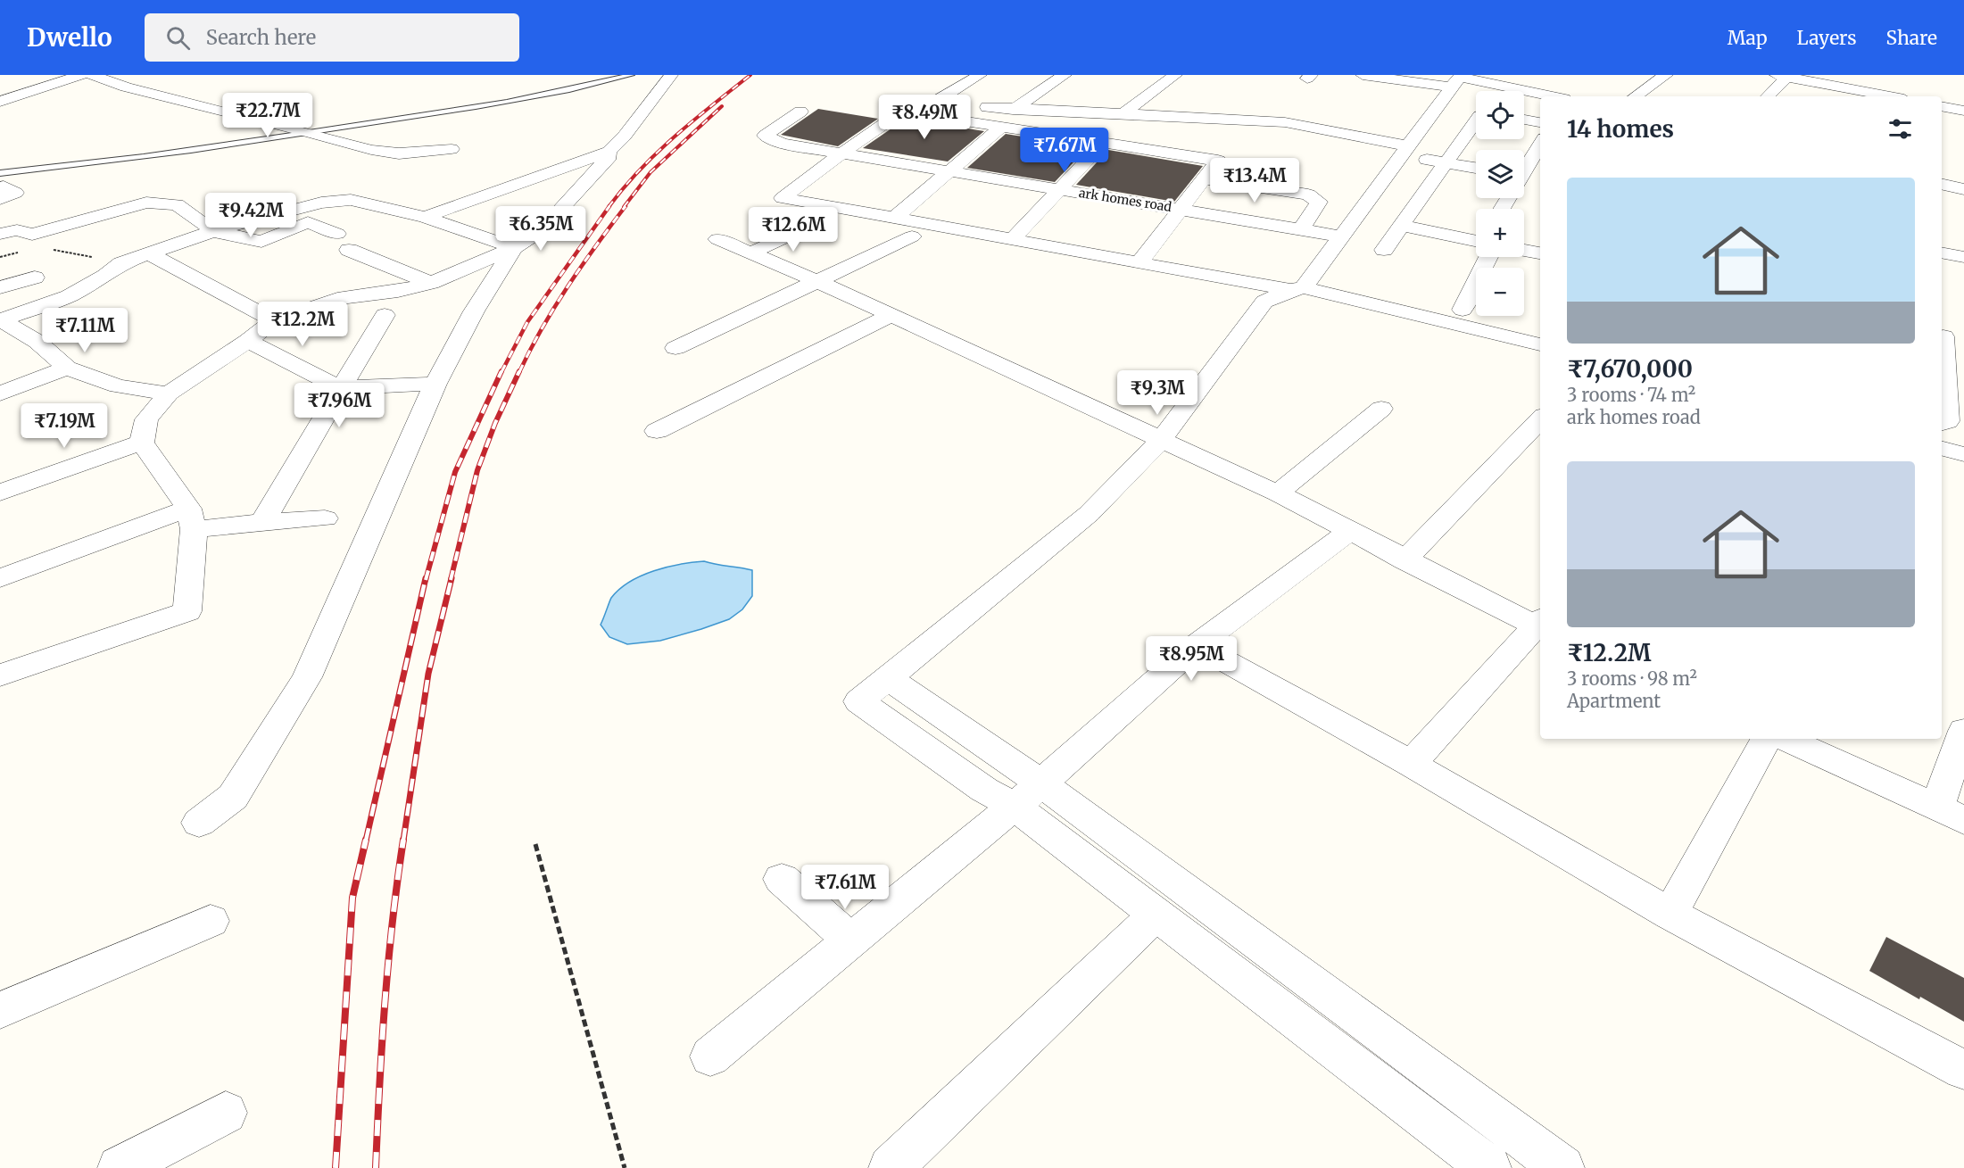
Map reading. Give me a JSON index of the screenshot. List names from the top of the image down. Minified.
{"streets":{"street":["ark homes road"]},"page":{"header":"Dwello","search":"Search here","nav":["Map","Layers","Share"],"map_buttons":["+","−"],"price":["₹22.7M","₹8.49M","₹7.67M","₹13.4M","₹9.42M","₹6.35M","₹12.6M","₹12.2M","₹7.11M","₹9.3M","₹7.96M","₹7.19M","₹8.95M","₹7.61M"],"heading":"14 homes","list":[{"name":"₹7,670,000","note":"3 rooms · 74 m² · ark homes road"},{"name":"₹12.2M","note":"3 rooms · 98 m² · Apartment"}]}}
